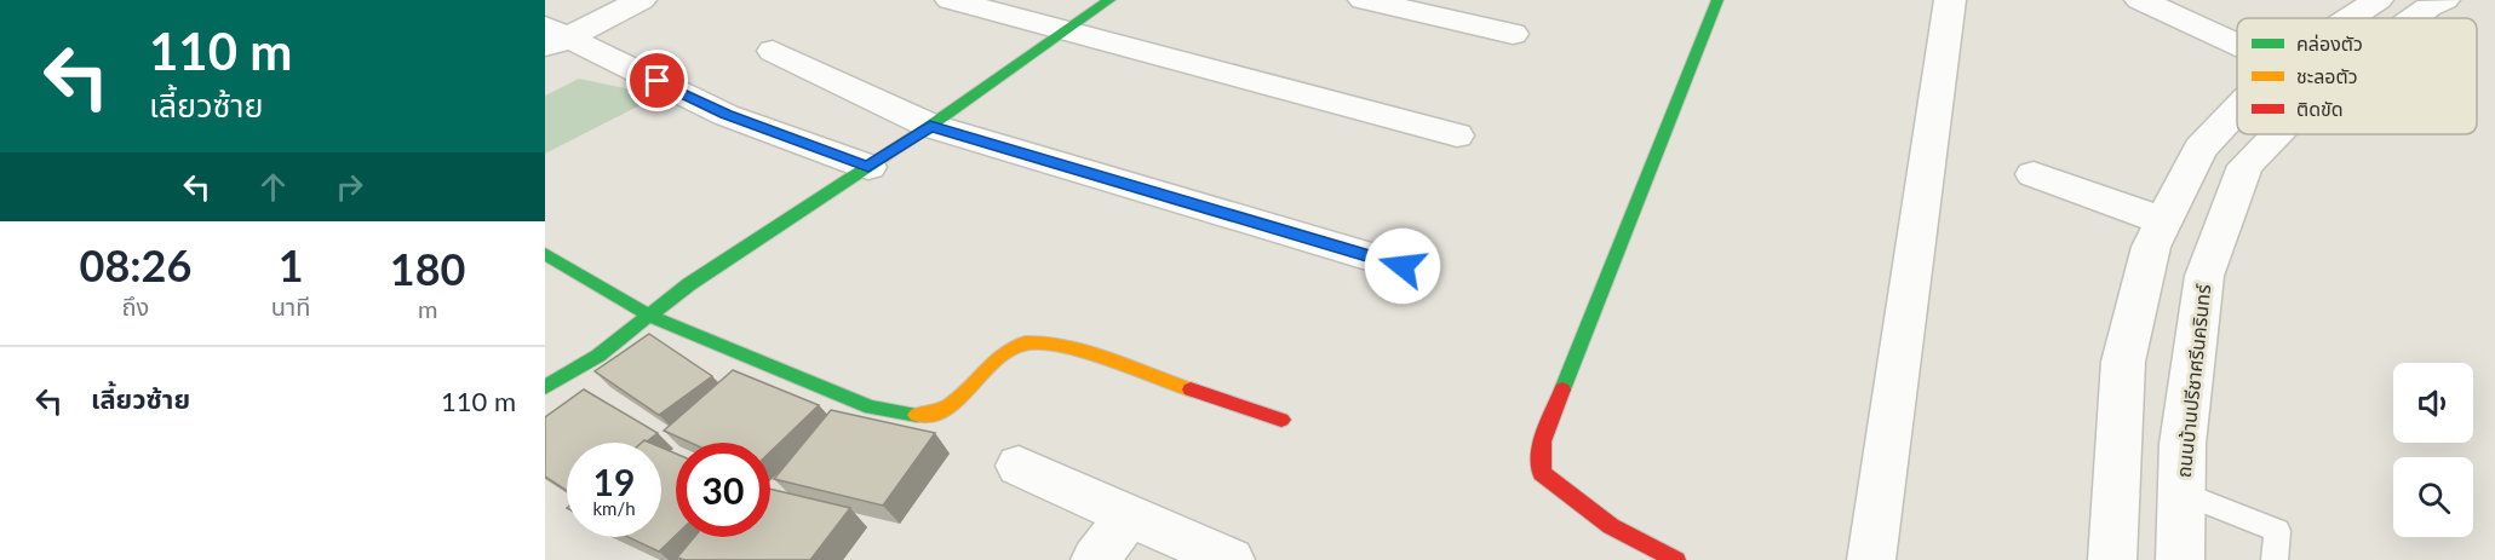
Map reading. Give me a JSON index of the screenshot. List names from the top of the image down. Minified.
{"streets":{"street":["ถนนบ้านปรีชาศรีนครินทร์"]},"legend":["คล่องตัว","ชะลอตัว","ติดขัด"],"page":{"turn":["110 m","เลี้ยวซ้าย"],"eta":["08:26","ถึง","1","นาที","180","m"],"list":[{"name":"เลี้ยวซ้าย","value":"110 m"}],"speed":"19 km/h","limit":"30"}}
